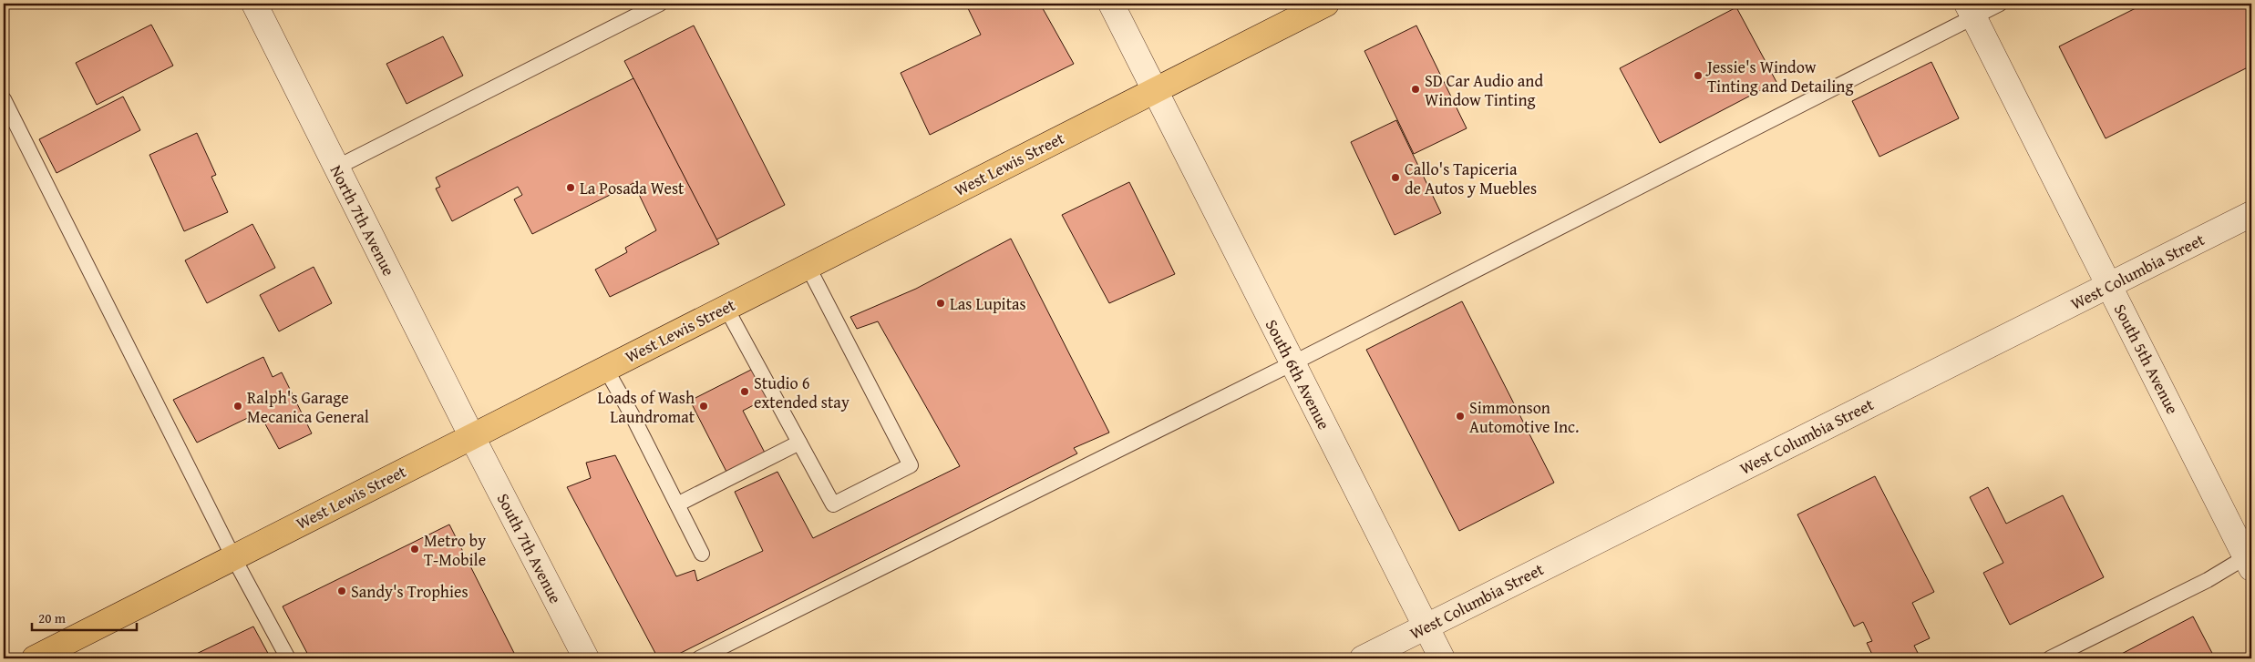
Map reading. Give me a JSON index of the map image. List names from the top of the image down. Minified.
{"streets":{"main road":["West Lewis Street"],"street":["North 7th Avenue","West Columbia Street","South 5th Avenue","South 6th Avenue","South 7th Avenue"]},"crossings":[["West Lewis Street","North 7th Avenue"],["West Lewis Street","South 6th Avenue"],["West Lewis Street","South 7th Avenue"],["North 7th Avenue","South 7th Avenue"],["West Columbia Street","South 5th Avenue"],["West Columbia Street","South 6th Avenue"]],"places":["Jessie's Window Tinting and Detailing","SD Car Audio and Window Tinting","Callo's Tapiceria de Autos y Muebles","La Posada West","Las Lupitas","Studio 6 extended stay","Ralph's Garage Mecanica General","Loads of Wash Laundromat","Simmonson Automotive Inc.","Metro by T-Mobile","Sandy's Trophies"],"scale_bar":"20 m"}
